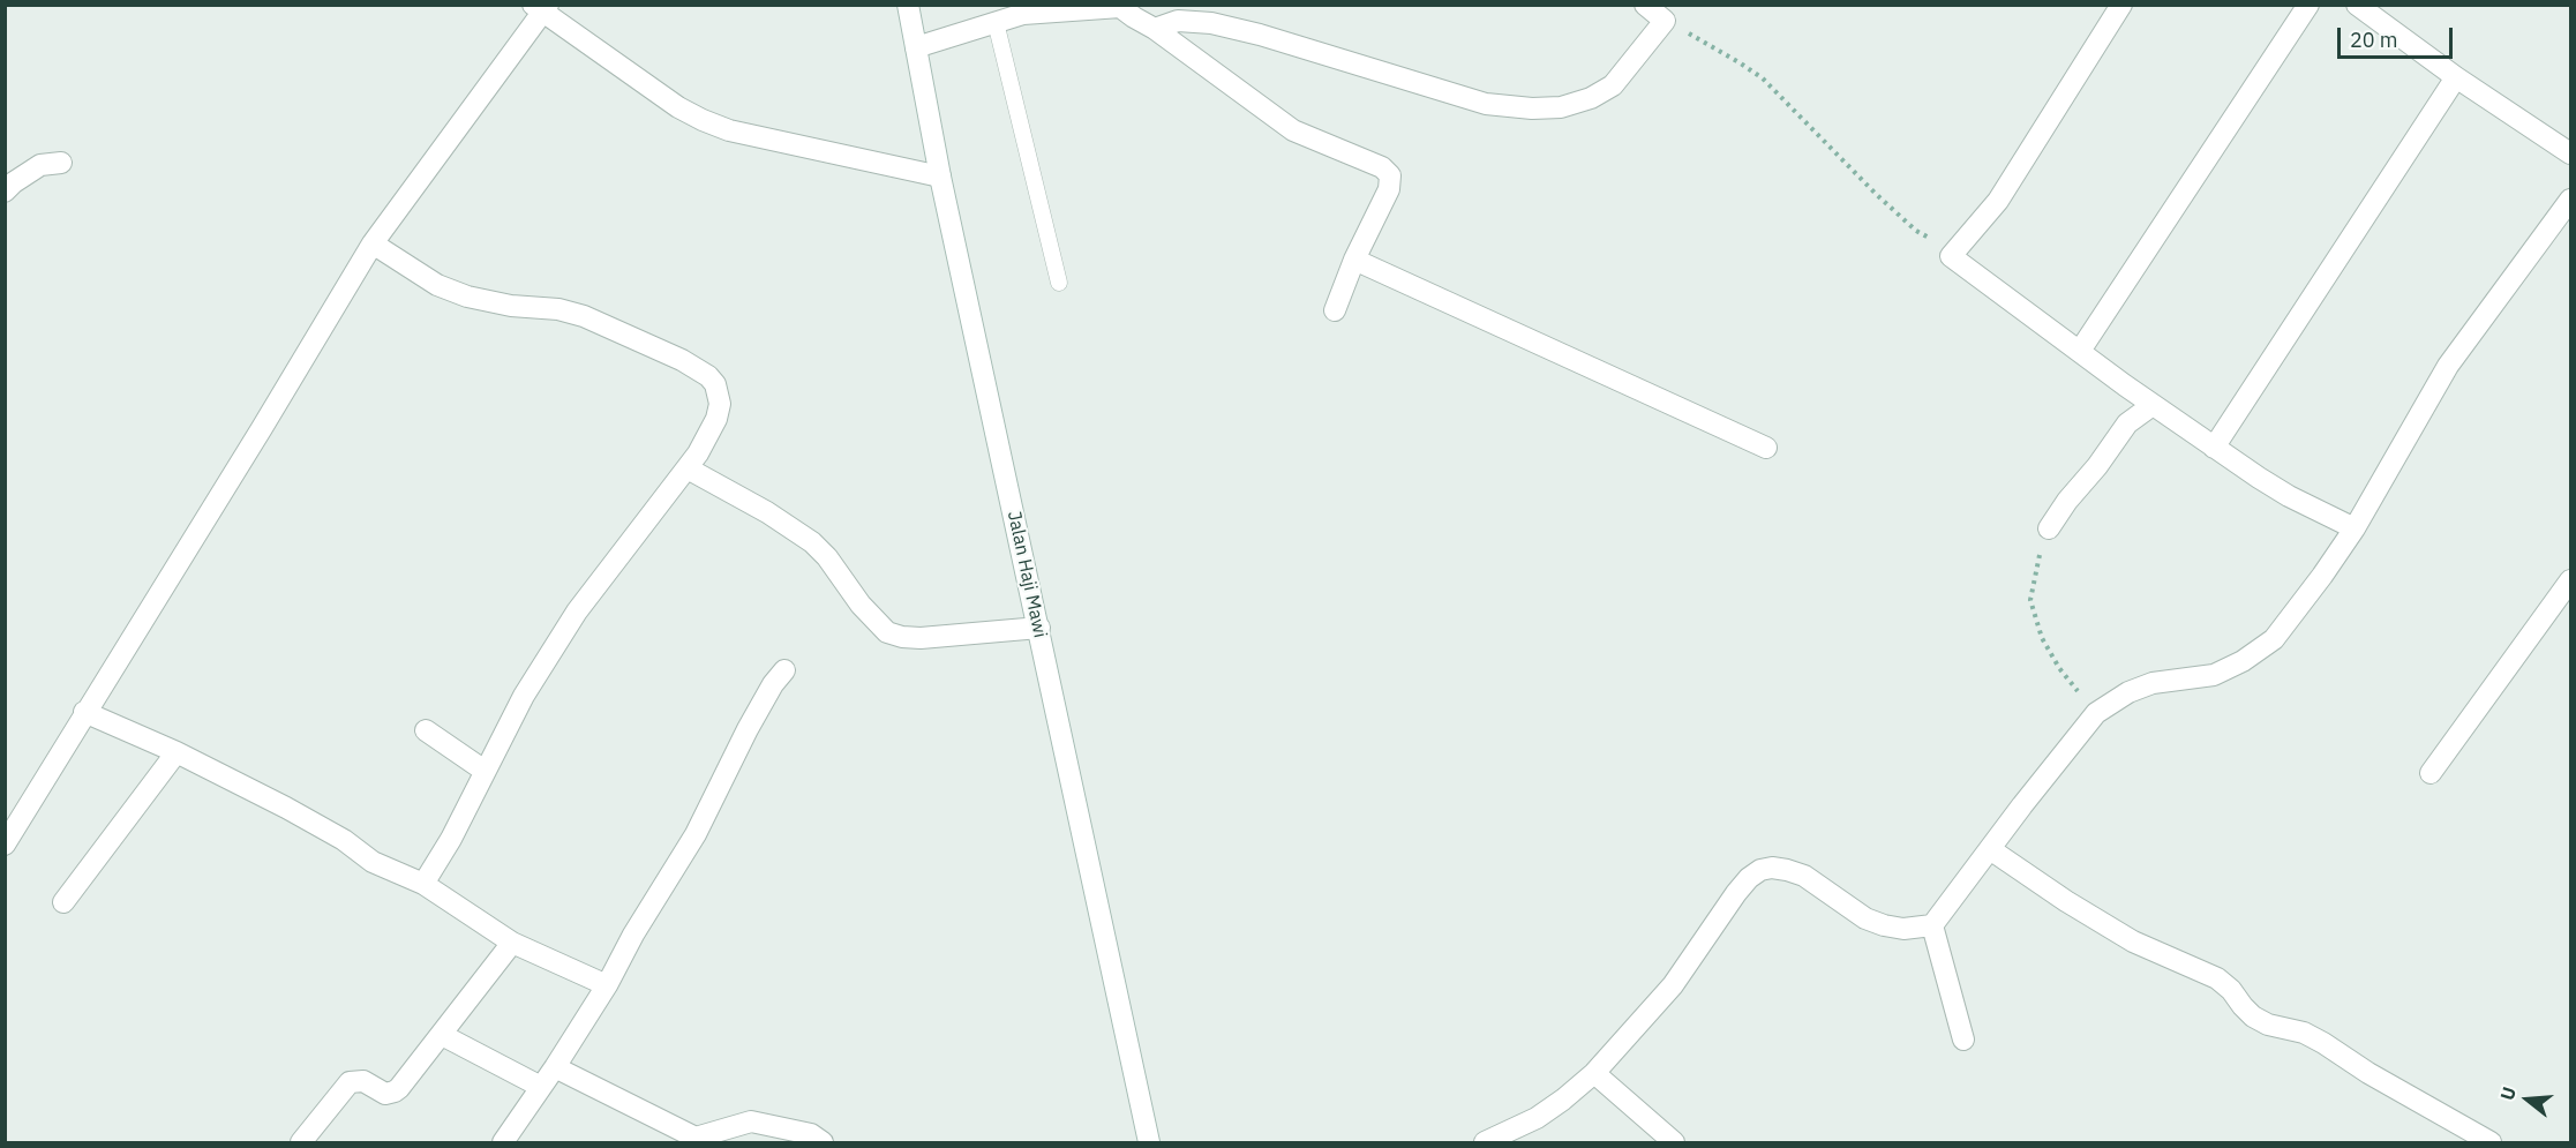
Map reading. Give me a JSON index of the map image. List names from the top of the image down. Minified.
{"streets":{"street":["Jalan Haji Mawi"]},"scale_bar":"20 m","north":"left"}
